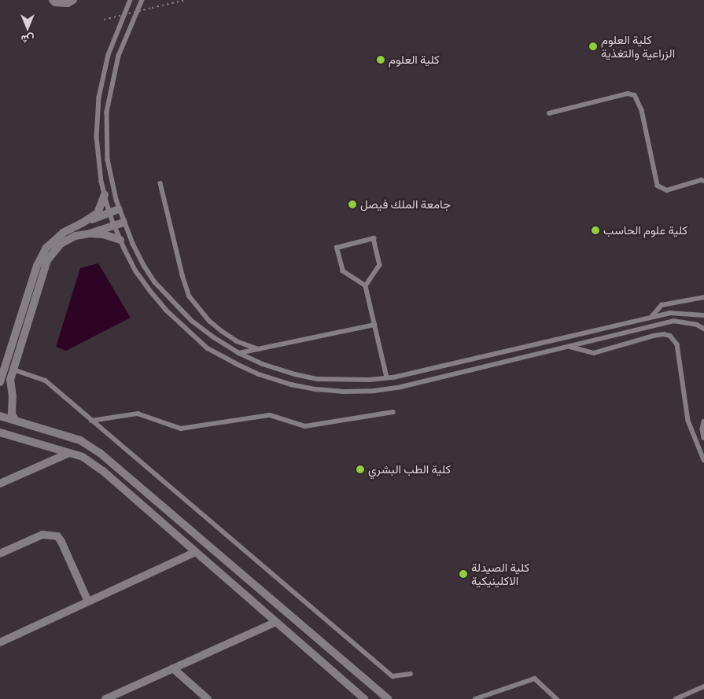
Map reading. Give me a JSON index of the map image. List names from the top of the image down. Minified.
{"places":["كلية العلوم الزراعية والتغذية","كلية العلوم","جامعة الملك فيصل","كلية علوم الحاسب","كلية الطب البشري","كلية الصيدلة الاكلينيكية"],"north":"bottom"}
